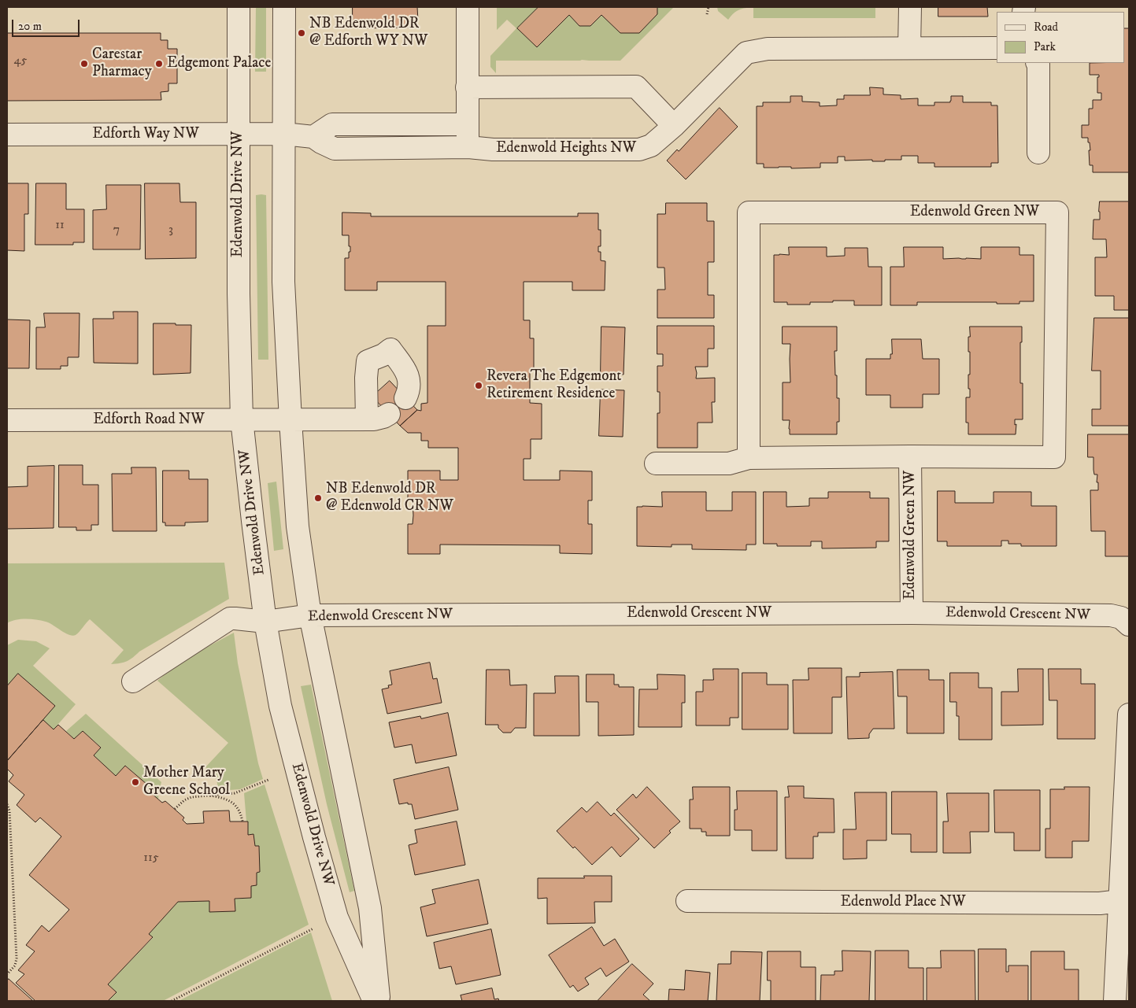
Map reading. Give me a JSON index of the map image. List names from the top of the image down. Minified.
{"streets":{"street":["Edforth Way NW","Edenwold Heights NW","Edenwold Drive NW","Edenwold Green NW","Edforth Road NW","Edenwold Crescent NW","Edenwold Place NW"]},"crossings":[["Edforth Way NW","Edenwold Heights NW"],["Edforth Way NW","Edenwold Drive NW"],["Edenwold Drive NW","Edforth Road NW"],["Edenwold Drive NW","Edenwold Crescent NW"],["Edenwold Green NW","Edenwold Crescent NW"]],"places":["NB Edenwold DR @ Edforth WY NW","Carestar Pharmacy","Edgemont Palace","Revera The Edgemont Retirement Residence","NB Edenwold DR @ Edenwold CR NW","Mother Mary Greene School"],"house_numbers":["45","11","7","3","115"],"legend":["Road","Park"],"scale_bar":"20 m"}
